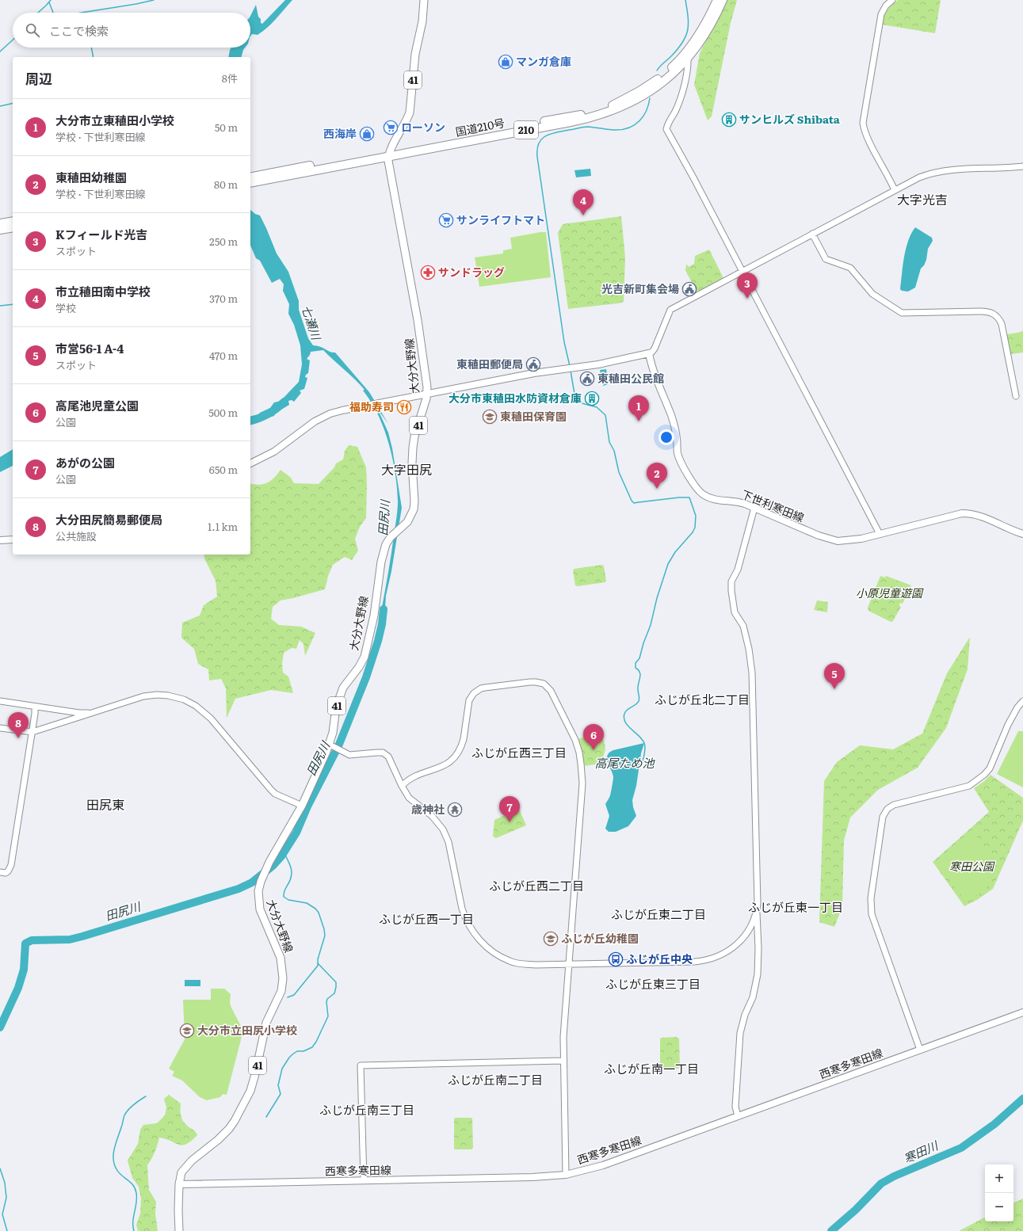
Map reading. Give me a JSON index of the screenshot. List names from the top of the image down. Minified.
{"streets":{"highway":["国道210号","210"],"main road":["41","大分大野線","下世利寒田線","西寒多寒田線"]},"crossings":[["41","国道210号"],["41","大分大野線"],["国道210号","大分大野線"],["大分大野線","西寒多寒田線"]],"districts":["大字光吉","大字田尻","ふじが丘北二丁目","ふじが丘西三丁目","田尻東","ふじが丘西二丁目","ふじが丘東一丁目","ふじが丘東二丁目","ふじが丘西一丁目","ふじが丘東三丁目","ふじが丘南一丁目","ふじが丘南二丁目","ふじが丘南三丁目"],"water":["七瀬川","田尻川","高尾ため池","寒田川"],"parks":["小原児童遊園","寒田公園"],"places":{"shop":["マンガ倉庫","西海岸"],"building":["サンヒルズ Shibata","大分市東稙田水防資材倉庫"],"supermarket":["ローソン","サンライフトマト"],"pharmacy":["サンドラッグ"],"public building":["光吉新町集会場","東稙田郵便局","東稙田公民館"],"restaurant":["福助寿司"],"school or university":["東稙田保育園","ふじが丘幼稚園","大分市立田尻小学校"],"temple":["歳神社"],"bus stop":["ふじが丘中央"]},"page":{"search":"ここで検索","heading":["周辺","8件"],"list":[{"mark":"1","name":"大分市立東稙田小学校","note":"学校 · 下世利寒田線","value":"50 m"},{"mark":"2","name":"東稙田幼稚園","note":"学校 · 下世利寒田線","value":"80 m"},{"mark":"3","name":"Kフィールド光吉","note":"スポット","value":"250 m"},{"mark":"4","name":"市立稙田南中学校","note":"学校","value":"370 m"},{"mark":"5","name":"市営56-1 A-4","note":"スポット","value":"470 m"},{"mark":"6","name":"高尾池児童公園","note":"公園","value":"500 m"},{"mark":"7","name":"あがの公園","note":"公園","value":"650 m"},{"mark":"8","name":"大分田尻簡易郵便局","note":"公共施設","value":"1.1 km"}],"pins":["4","3","1","2","5","8","6","7"],"map_buttons":["+","−"]}}
